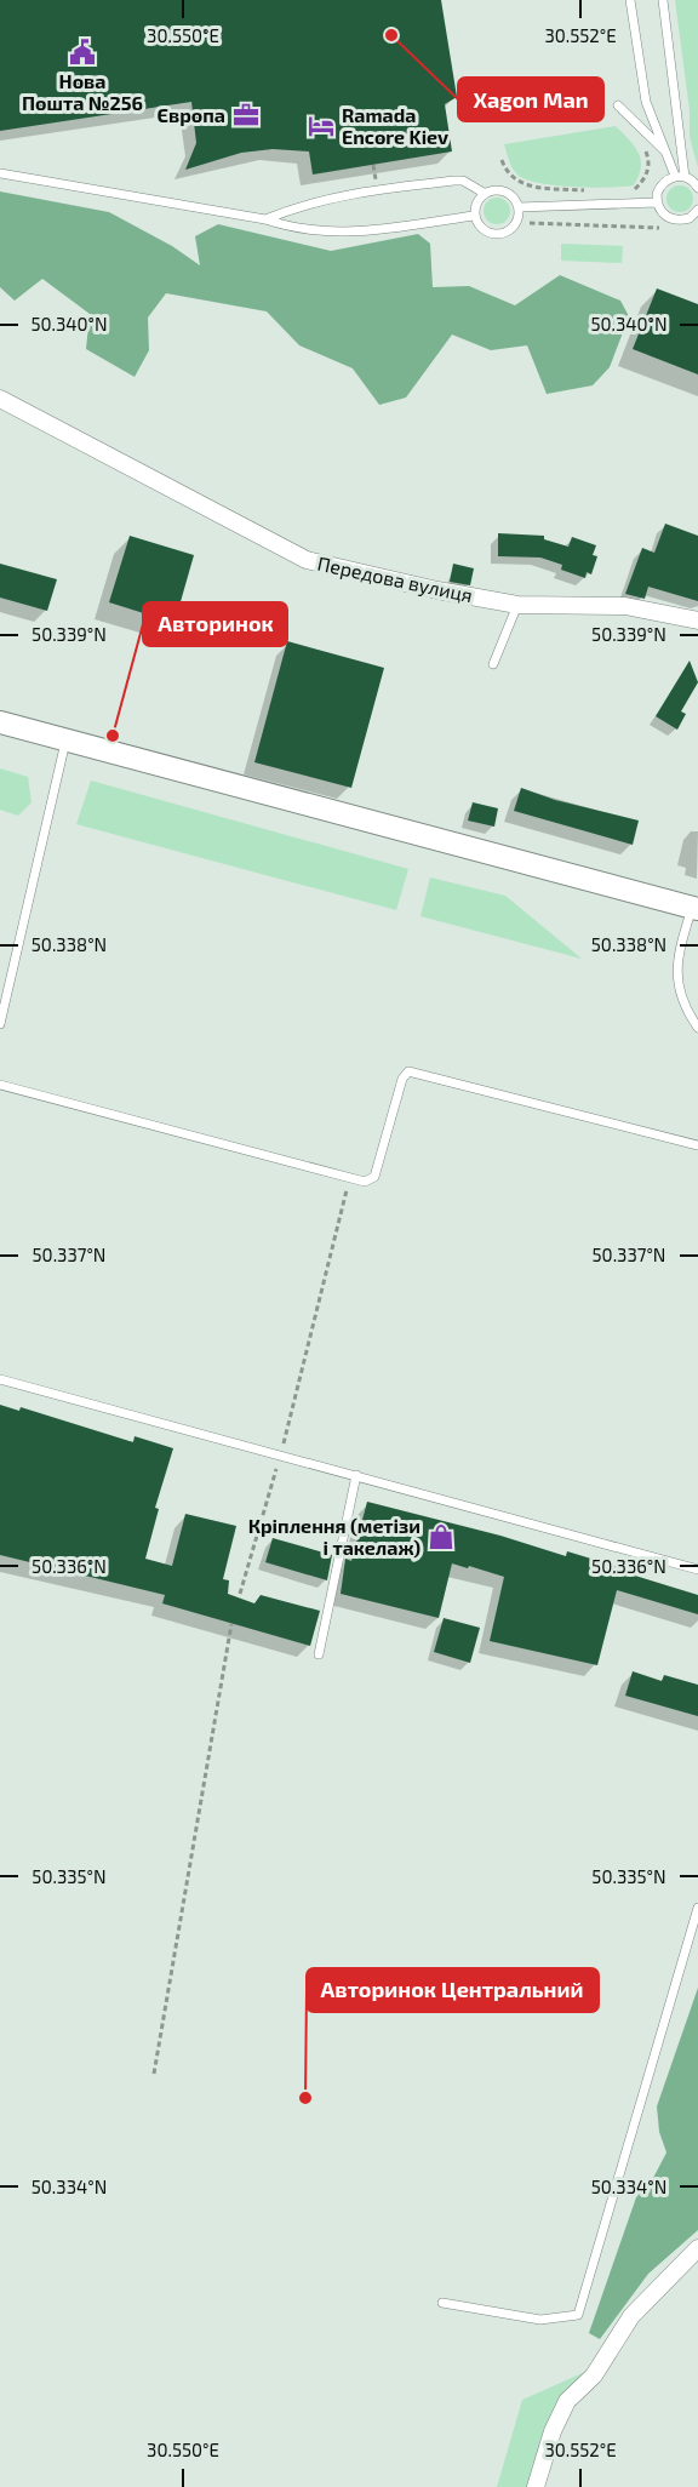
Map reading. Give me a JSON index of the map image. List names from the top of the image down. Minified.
{"streets":{"street":["Передова вулиця"]},"places":{"other":["Xagon Man","Авторинок","Авторинок Центральний"],"public building":["Нова Пошта №256"],"office":["Європа"],"hotel":["Ramada Encore Kiev"],"shop":["Кріплення (метізи і такелаж)"]},"coordinates":["30.550°E","30.552°E","50.340°N","50.339°N","50.338°N","50.337°N","50.336°N","50.335°N","50.334°N"]}
